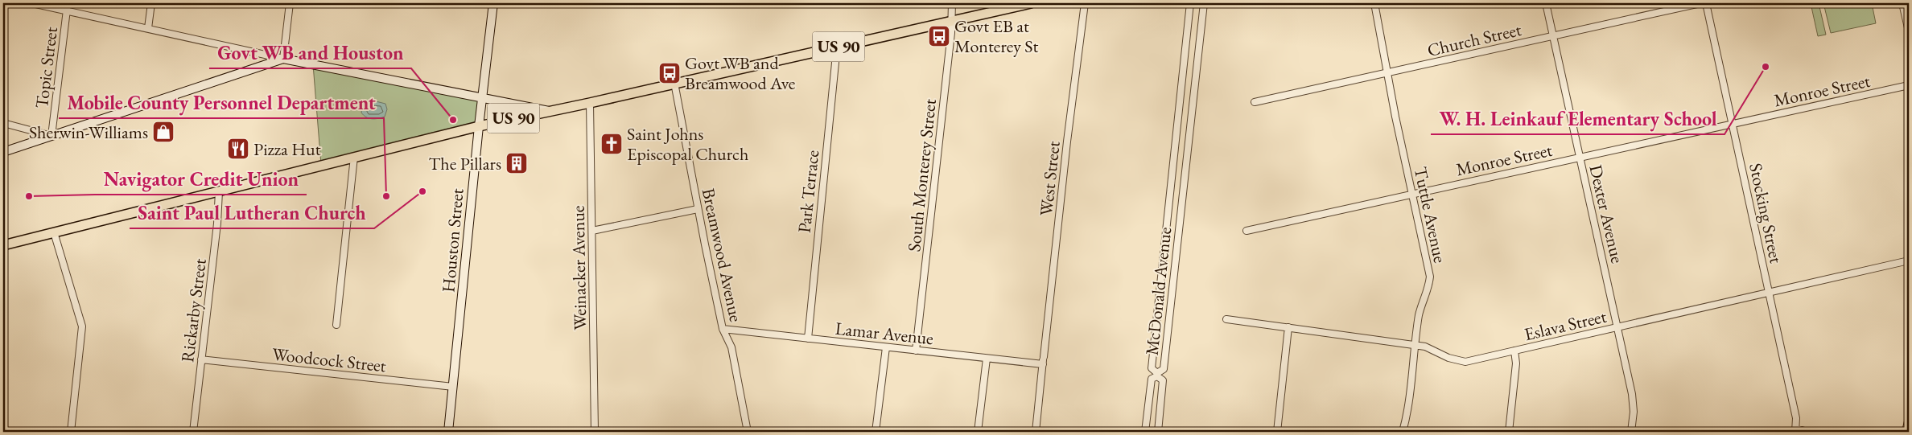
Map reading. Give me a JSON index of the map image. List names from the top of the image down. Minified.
{"streets":{"main road":["US 90"],"street":["Church Street","Topic Street","Monroe Street","South Monterey Street","West Street","Park Terrace","Stocking Street","Dexter Avenue","Tuttle Avenue","Houston Street","Breamwood Avenue","Weinacker Avenue","McDonald Avenue","Rickarby Street","Eslava Street","Lamar Avenue","Woodcock Street"]},"crossings":[["Church Street","Dexter Avenue"],["Church Street","Tuttle Avenue"],["US 90","South Monterey Street"],["US 90","Park Terrace"],["US 90","Houston Street"],["US 90","Breamwood Avenue"],["US 90","Weinacker Avenue"],["US 90","Rickarby Street"],["Monroe Street","Stocking Street"],["Monroe Street","Dexter Avenue"],["Monroe Street","Tuttle Avenue"],["South Monterey Street","Lamar Avenue"],["West Street","Lamar Avenue"],["Park Terrace","Lamar Avenue"],["Stocking Street","Eslava Street"],["Dexter Avenue","Eslava Street"],["Tuttle Avenue","Eslava Street"],["Houston Street","Woodcock Street"],["Breamwood Avenue","Lamar Avenue"],["Rickarby Street","Woodcock Street"]],"places":{"bus stop":["Govt EB at Monterey St","Govt WB and Breamwood Ave"],"other":["W. H. Leinkauf Elementary School","Govt WB and Houston","Saint Paul Lutheran Church","Navigator Credit Union","Mobile County Personnel Department"],"shop":["Sherwin-Williams"],"church":["Saint Johns Episcopal Church"],"restaurant":["Pizza Hut"],"building":["The Pillars"]}}
